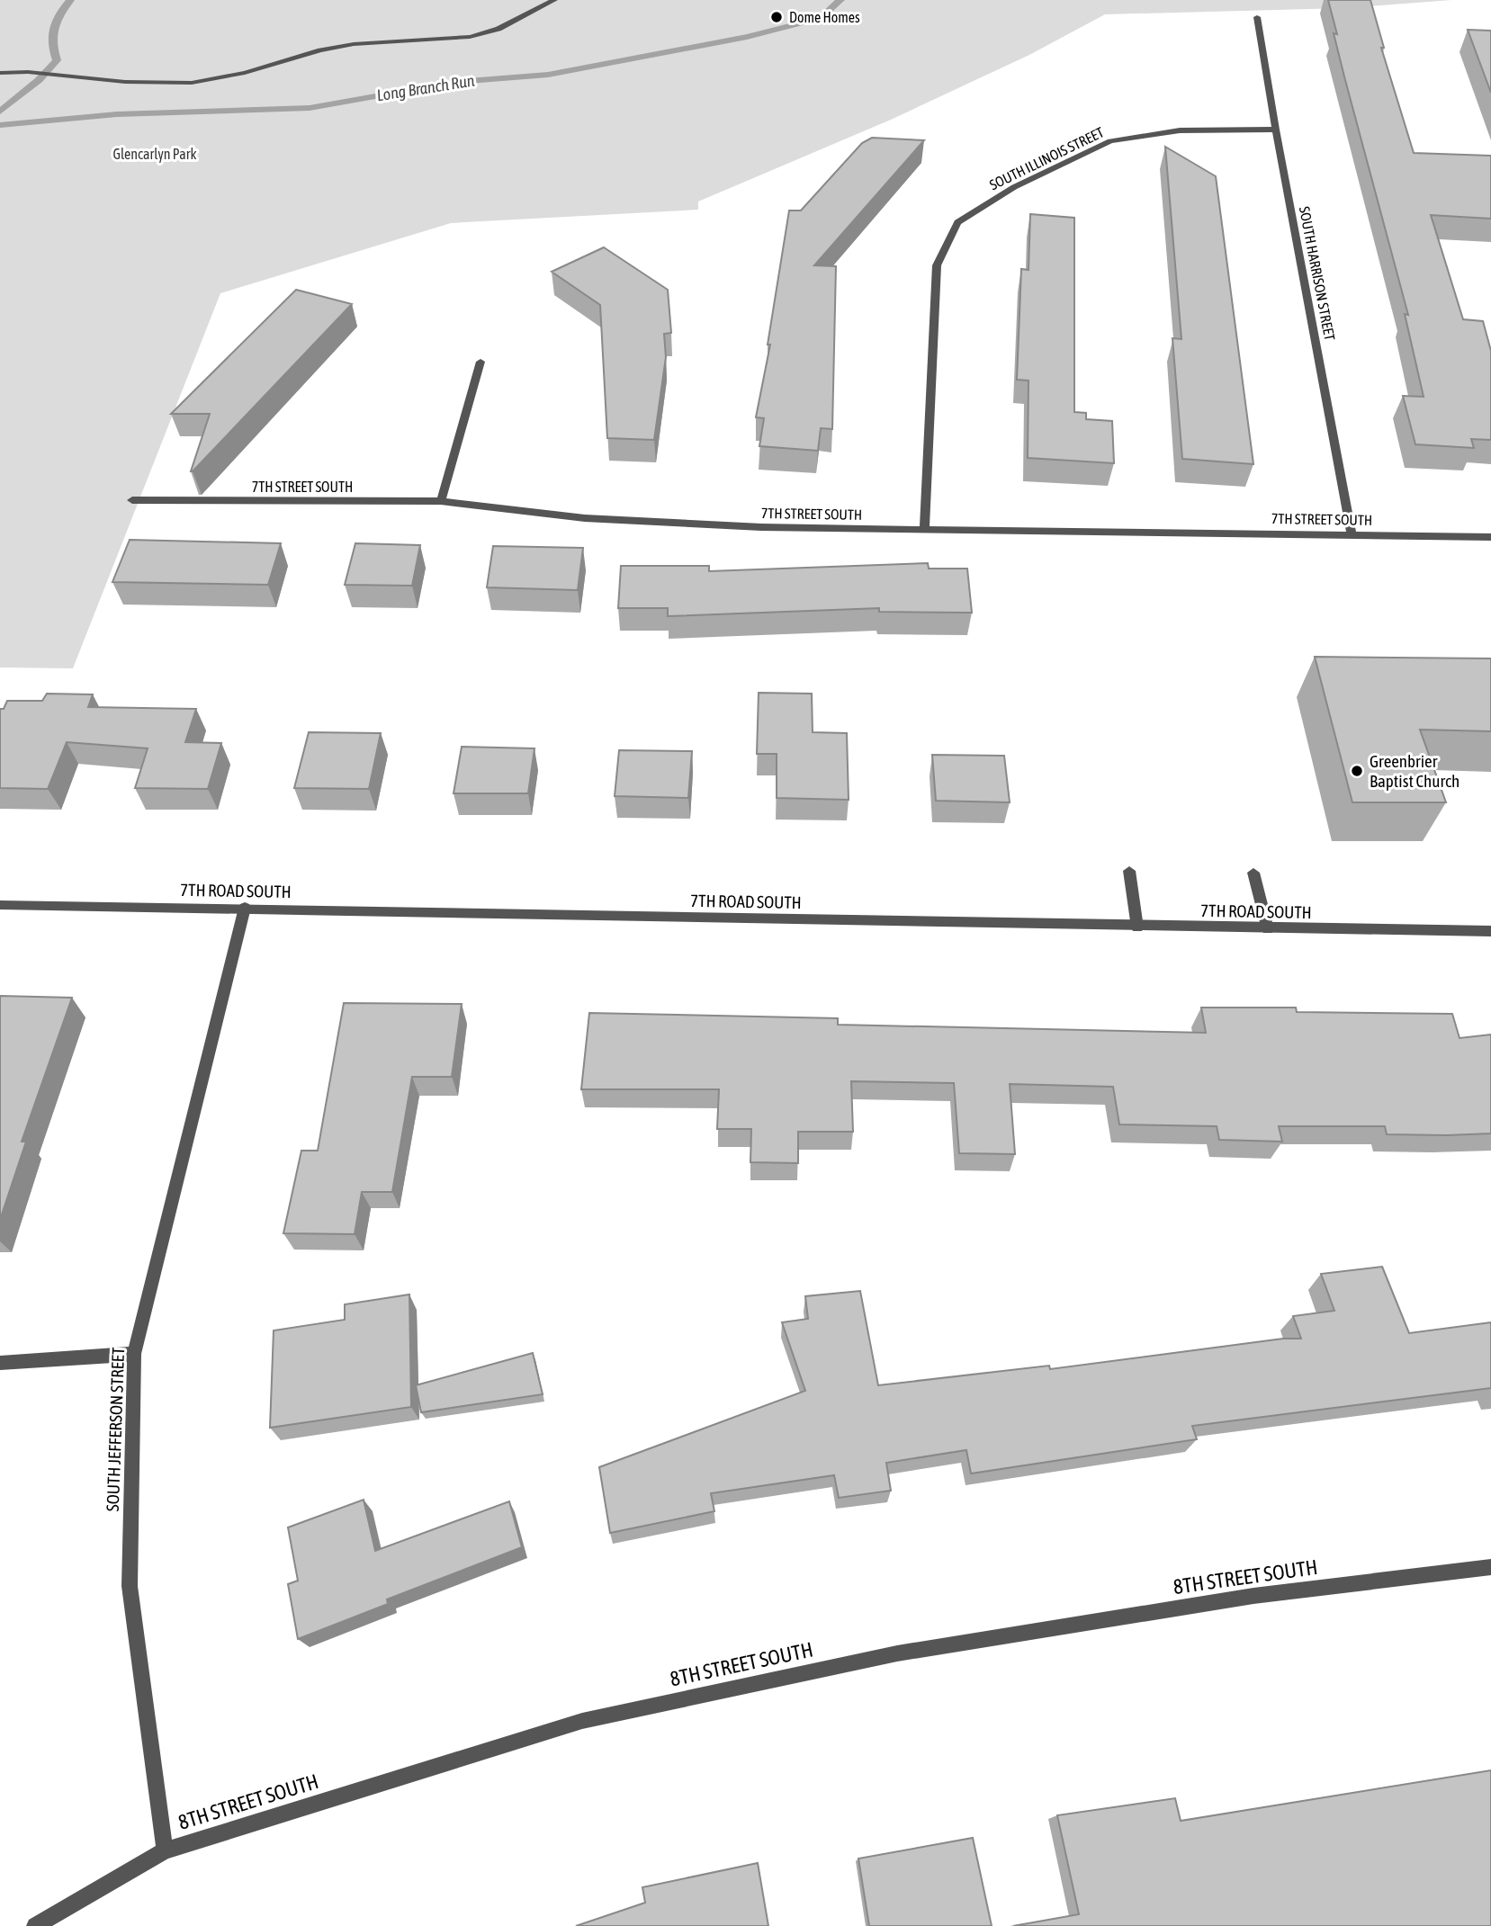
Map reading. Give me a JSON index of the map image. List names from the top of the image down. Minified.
{"streets":{"street":["SOUTH ILLINOIS STREET","SOUTH HARRISON STREET","7TH STREET SOUTH","7TH ROAD SOUTH","SOUTH JEFFERSON STREET","8TH STREET SOUTH"]},"crossings":[["SOUTH ILLINOIS STREET","SOUTH HARRISON STREET"],["SOUTH ILLINOIS STREET","7TH STREET SOUTH"],["SOUTH HARRISON STREET","7TH STREET SOUTH"],["7TH ROAD SOUTH","SOUTH JEFFERSON STREET"],["SOUTH JEFFERSON STREET","8TH STREET SOUTH"]],"water":["Long Branch Run"],"parks":["Glencarlyn Park"],"places":["Dome Homes","Greenbrier Baptist Church"]}
